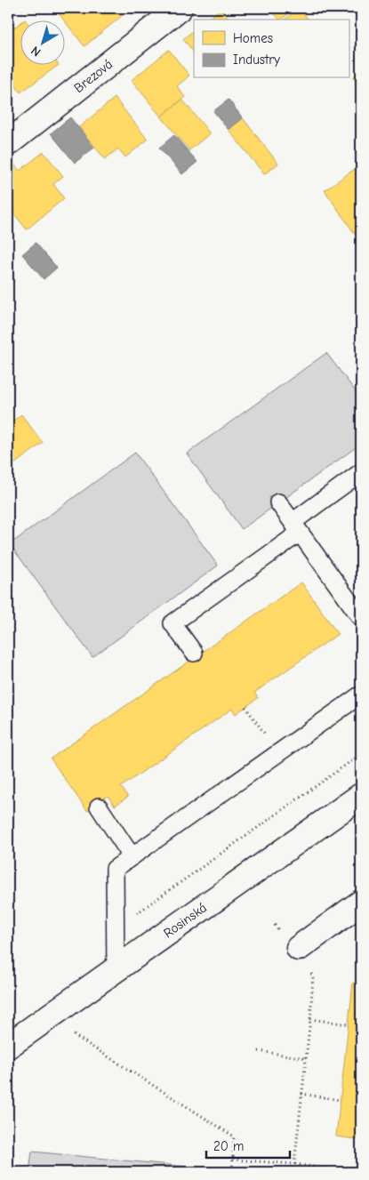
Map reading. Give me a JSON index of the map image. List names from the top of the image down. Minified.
{"streets":{"street":["Brezová","Rosinská"]},"legend":["Homes","Industry"],"scale_bar":"20 m","north":"bottom left"}
